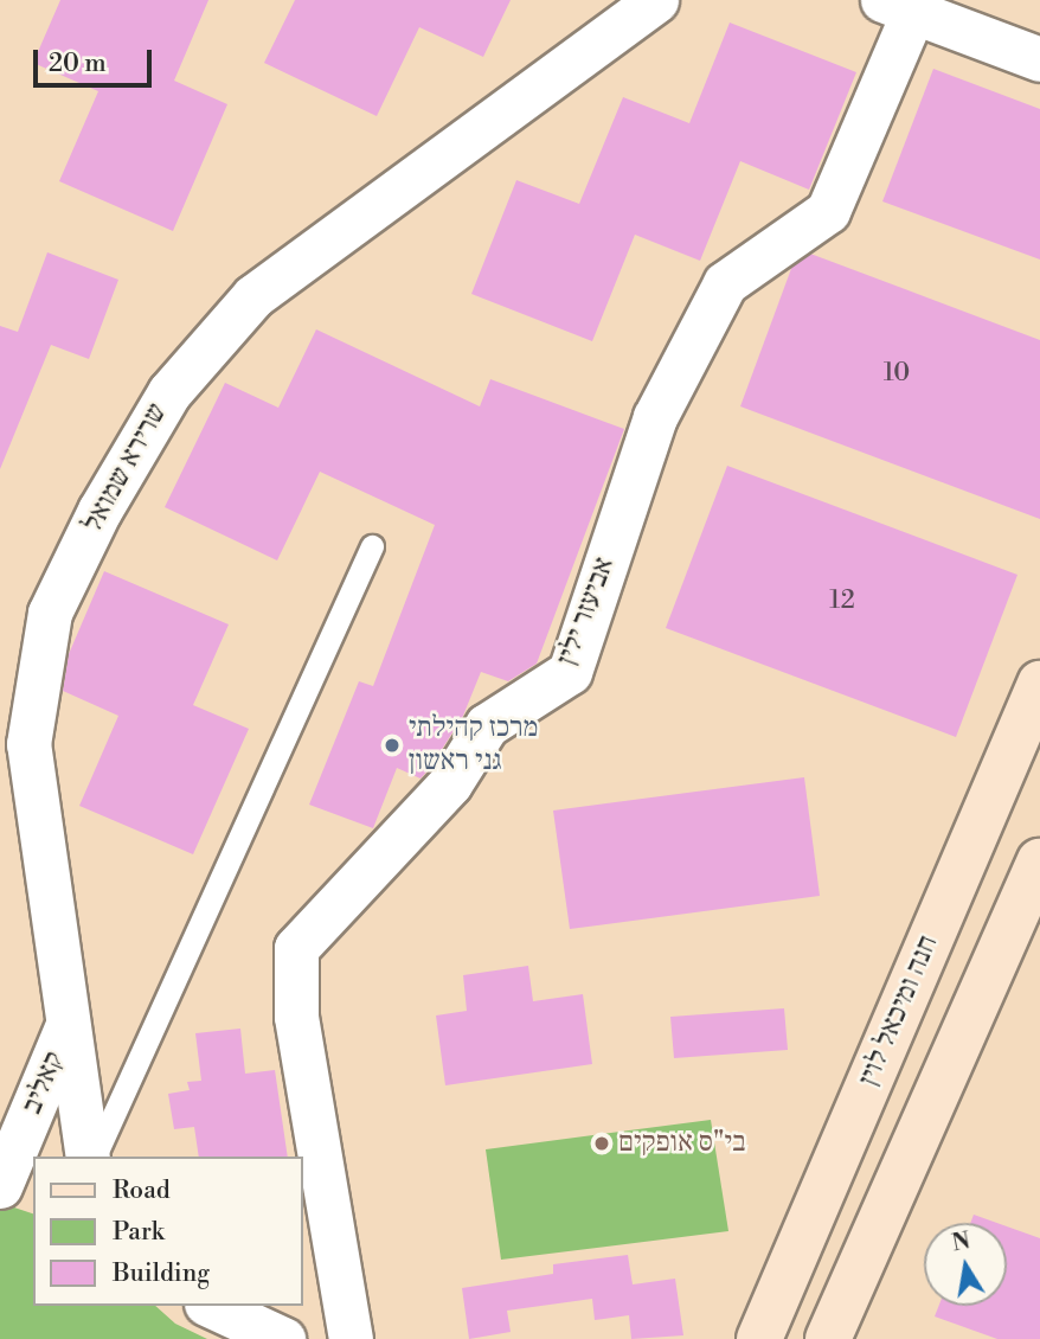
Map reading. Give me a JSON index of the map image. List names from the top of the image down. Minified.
{"streets":{"main road":["חנה ומיכאל לוין"],"street":["שרירא שמואל","אביעזר ילין","קאליב"]},"crossings":[["שרירא שמואל","קאליב"]],"places":["מרכז קהילתי גני ראשון","בי\"ס אופקים"],"house_numbers":["10","12"],"legend":["Road","Park","Building"],"scale_bar":"20 m","north":"top"}
